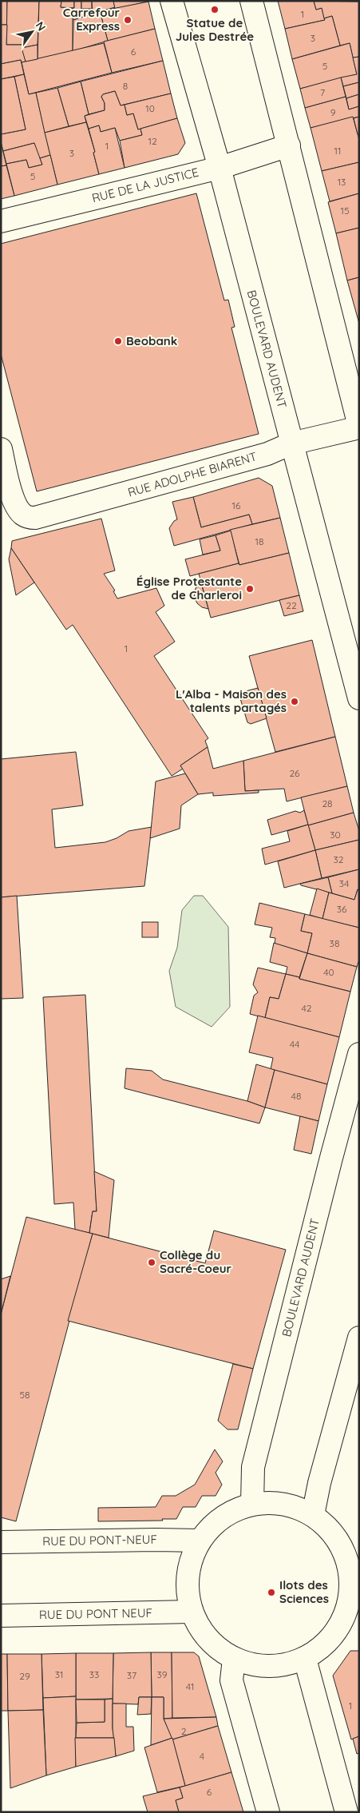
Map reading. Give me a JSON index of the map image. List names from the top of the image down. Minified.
{"streets":{"street":["RUE DE LA JUSTICE","BOULEVARD AUDENT","RUE ADOLPHE BIARENT","RUE DU PONT-NEUF","RUE DU PONT NEUF"]},"crossings":[["RUE DE LA JUSTICE","BOULEVARD AUDENT"],["BOULEVARD AUDENT","RUE ADOLPHE BIARENT"]],"places":["Statue de Jules Destrée","Carrefour Express","Beobank","Église Protestante de Charleroi","L'Alba - Maison des talents partagés","Collège du Sacré-Coeur","Ilots des Sciences"],"house_numbers":["1","3","6","5","8","7","10","9","12","1","11","3","5","13","15","16","18","22","1","26","28","30","32","34","36","38","40","42","44","48","58","31","33","39","37","29","41","1","2","4","6"],"north":"top right"}
